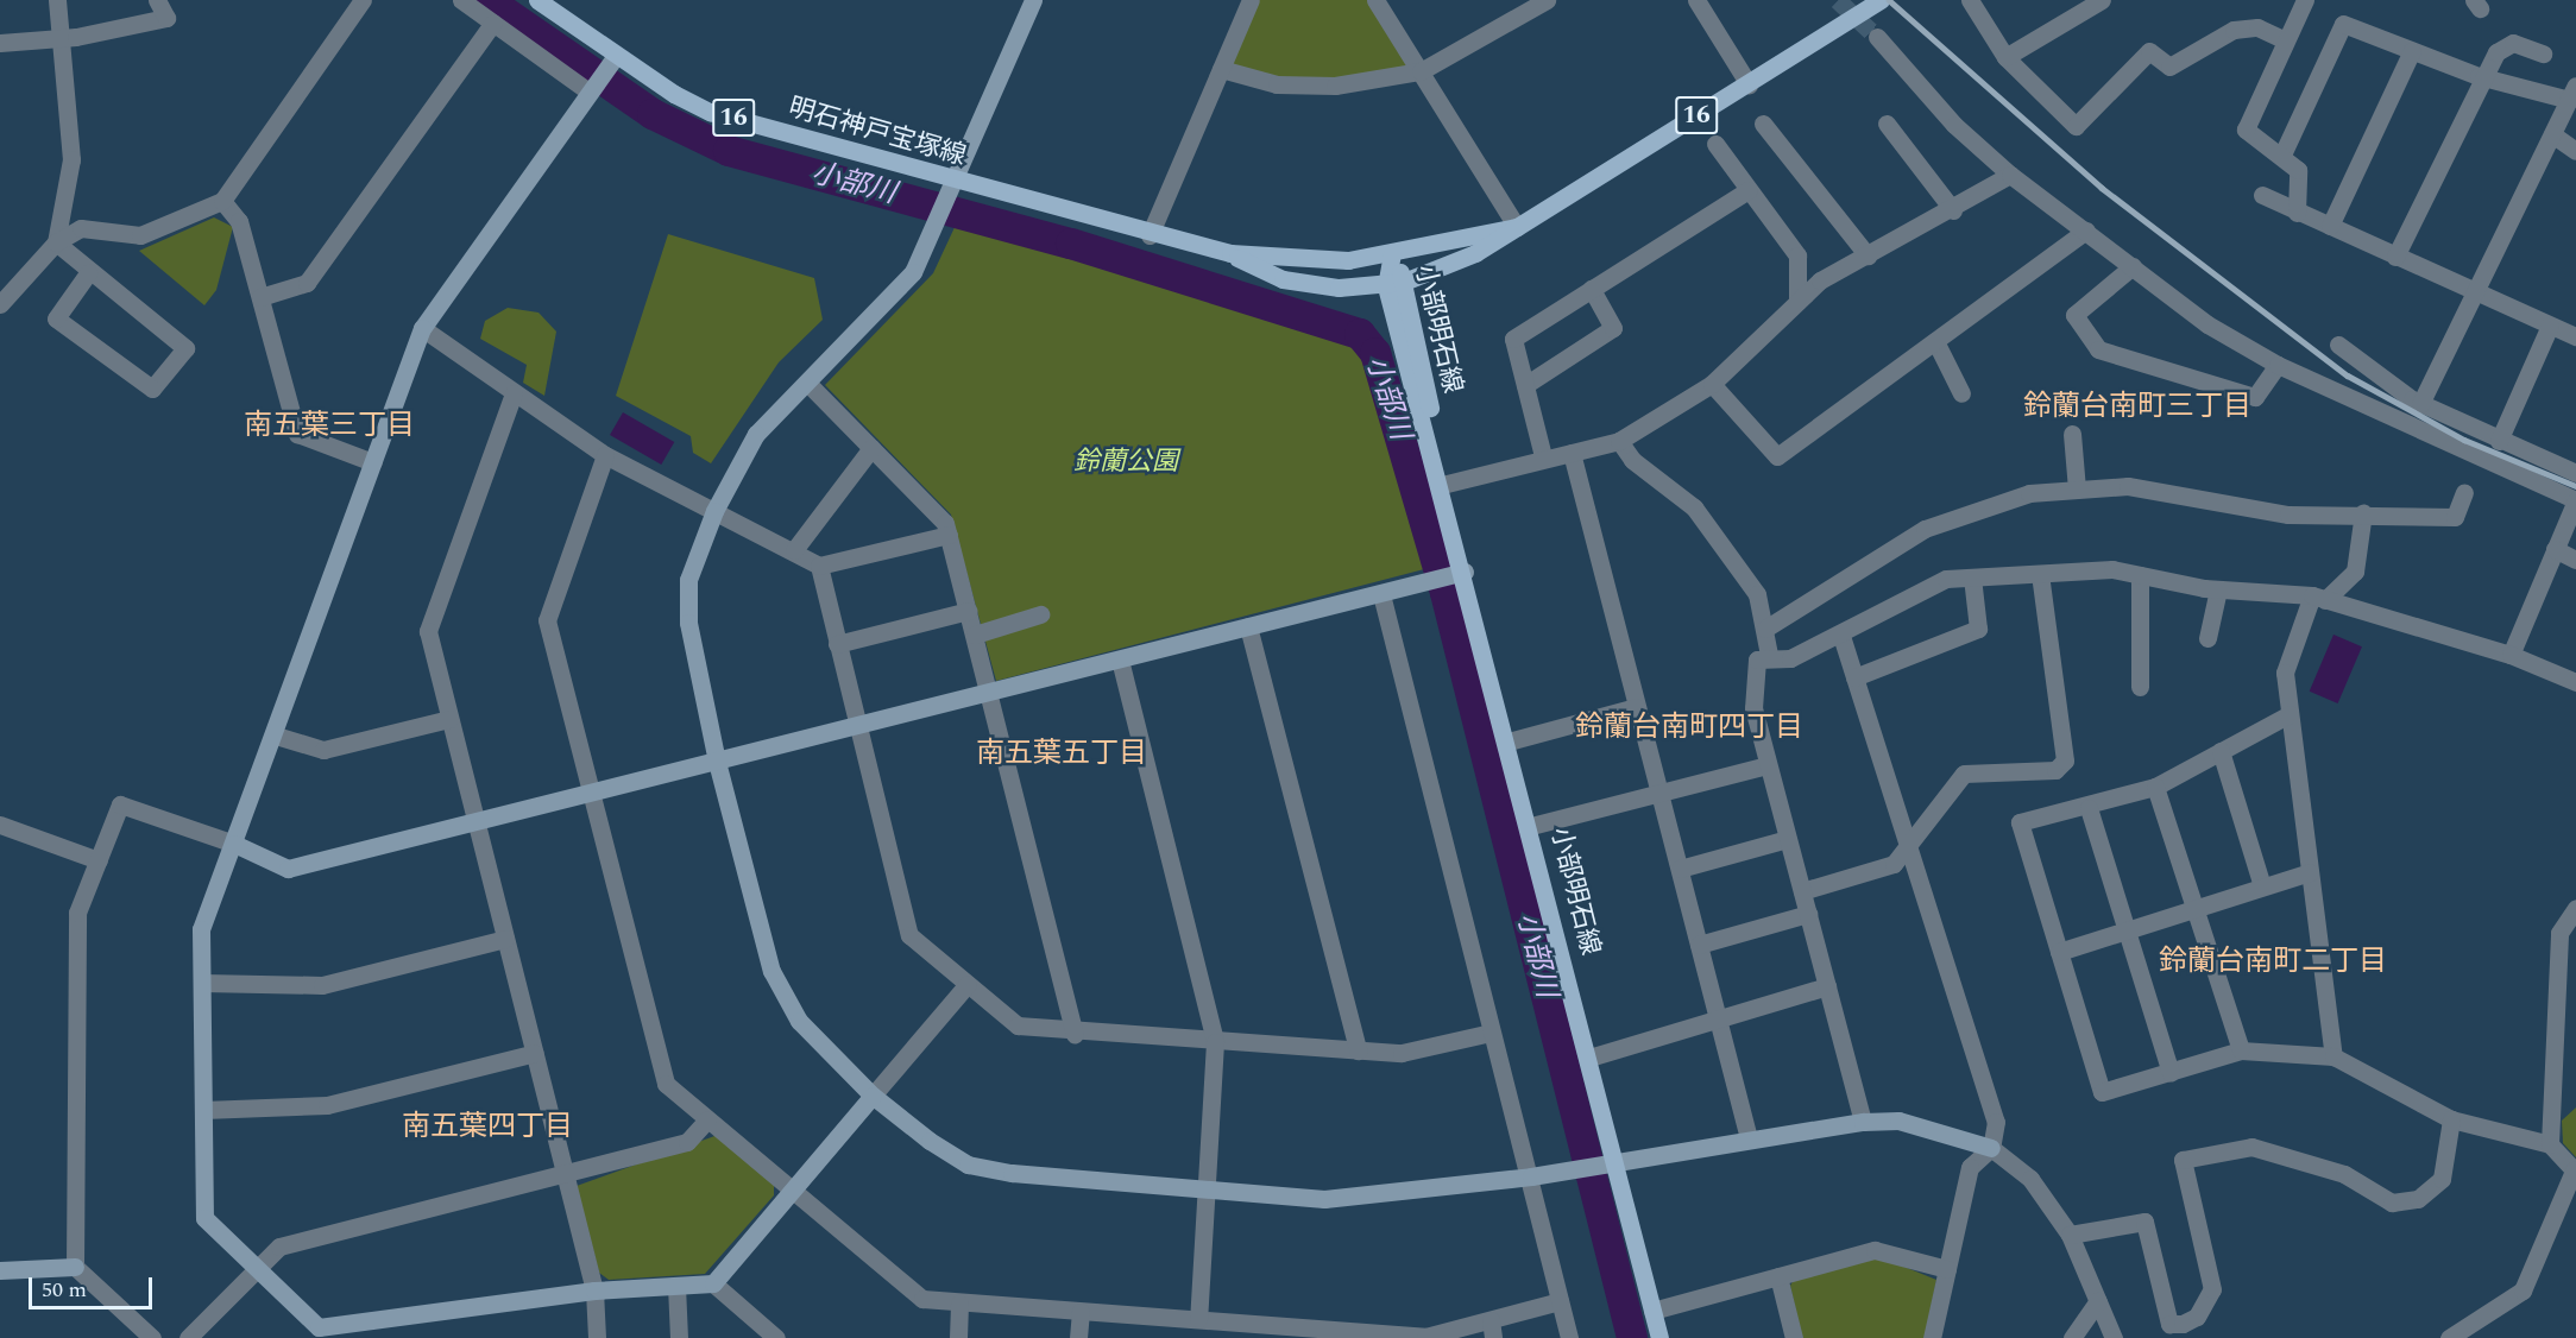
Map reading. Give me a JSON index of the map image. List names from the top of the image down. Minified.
{"streets":{"main road":["16","明石神戸宝塚線","小部明石線"]},"crossings":[["明石神戸宝塚線","小部明石線"]],"districts":["鈴蘭台南町三丁目","南五葉三丁目","鈴蘭台南町四丁目","南五葉五丁目","鈴蘭台南町二丁目","南五葉四丁目"],"water":["小部川"],"parks":["鈴蘭公園"],"scale_bar":"50 m"}
